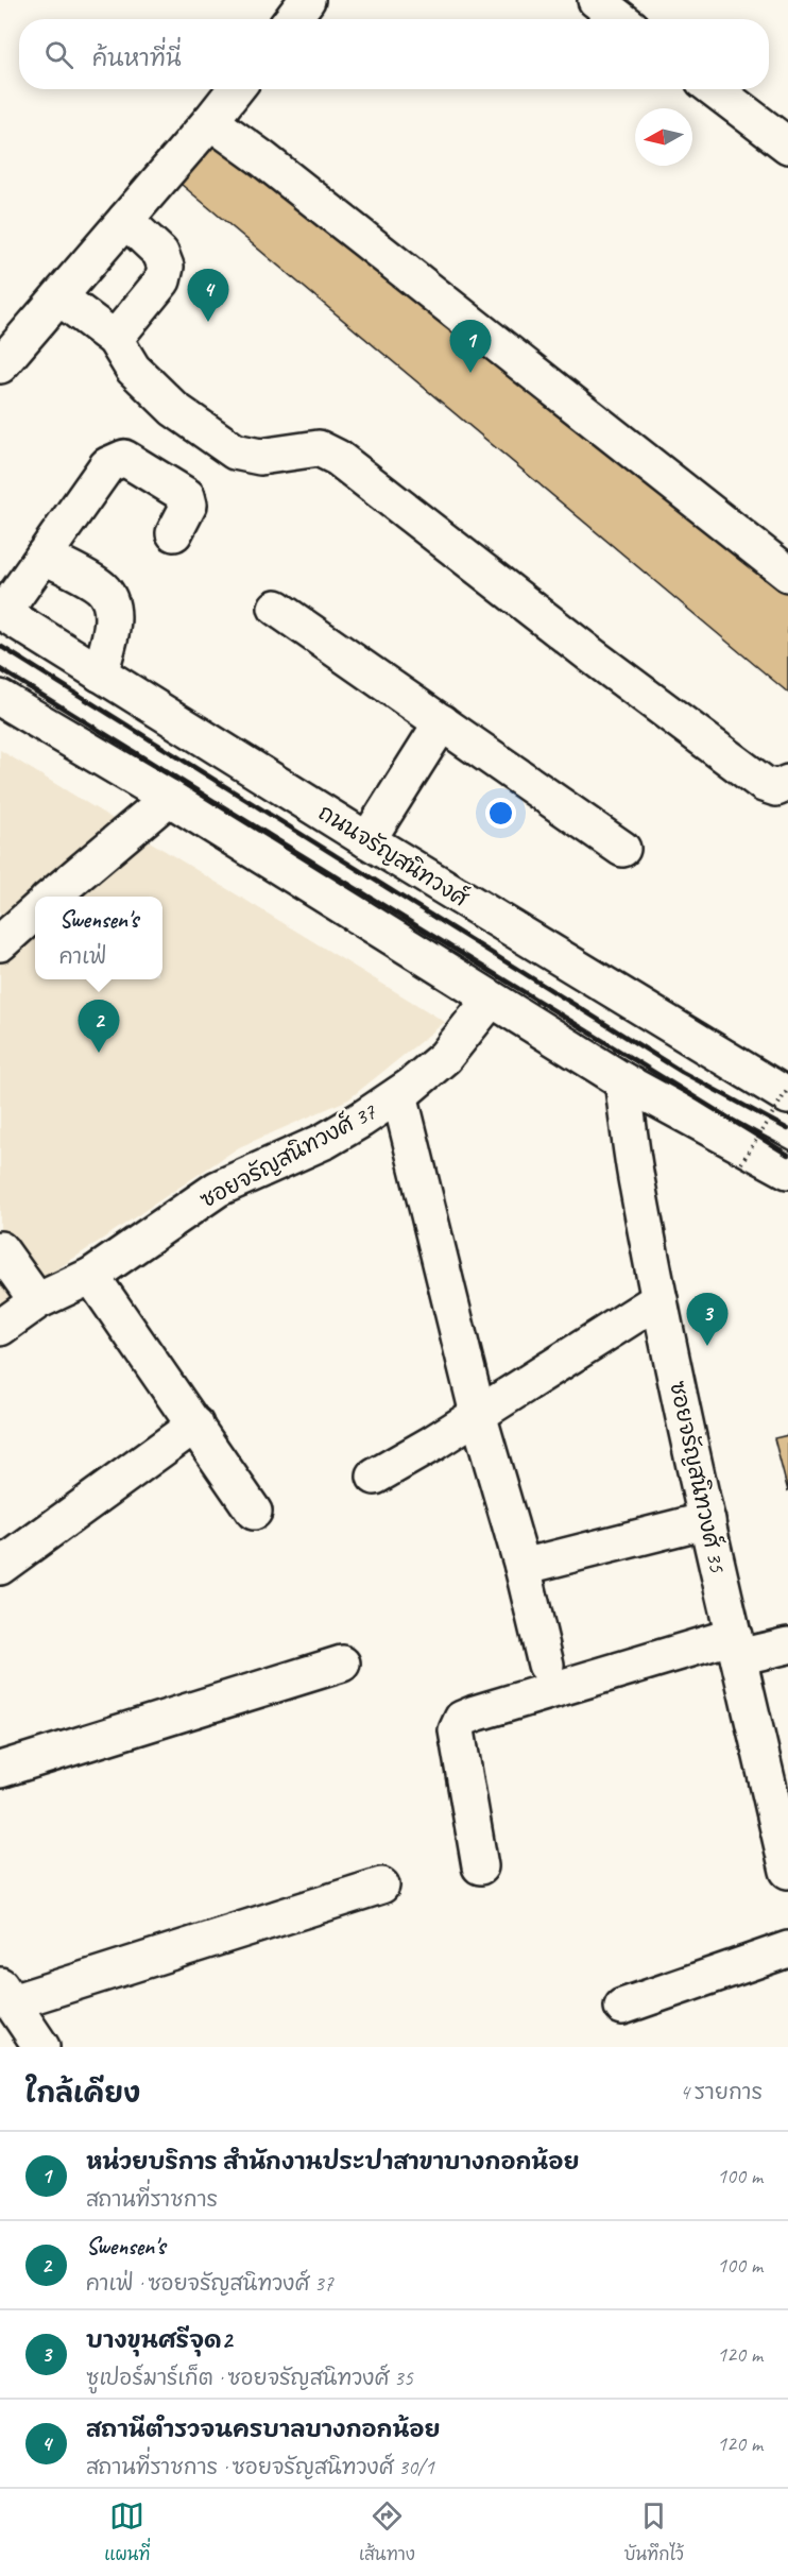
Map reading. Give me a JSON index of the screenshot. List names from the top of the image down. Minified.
{"streets":{"street":["ถนนจรัญสนิทวงศ์","ซอยจรัญสนิทวงศ์ 37","ซอยจรัญสนิทวงศ์ 35"]},"north":"left","page":{"search":"ค้นหาที่นี่","pins":["4","1","2","3"],"popup":["Swensen's","คาเฟ่"],"heading":["ใกล้เคียง","4 รายการ"],"list":[{"mark":"1","name":"หน่วยบริการ สำนักงานประปาสาขาบางกอกน้อย","note":"สถานที่ราชการ","value":"100 m"},{"mark":"2","name":"Swensen's","note":"คาเฟ่ · ซอยจรัญสนิทวงศ์ 37","value":"100 m"},{"mark":"3","name":"บางขุนศรีจุด2","note":"ซูเปอร์มาร์เก็ต · ซอยจรัญสนิทวงศ์ 35","value":"120 m"},{"mark":"4","name":"สถานีตำรวจนครบาลบางกอกน้อย","note":"สถานที่ราชการ · ซอยจรัญสนิทวงศ์ 30/1","value":"120 m"}],"nav":["แผนที่","เส้นทาง","บันทึกไว้"]}}
